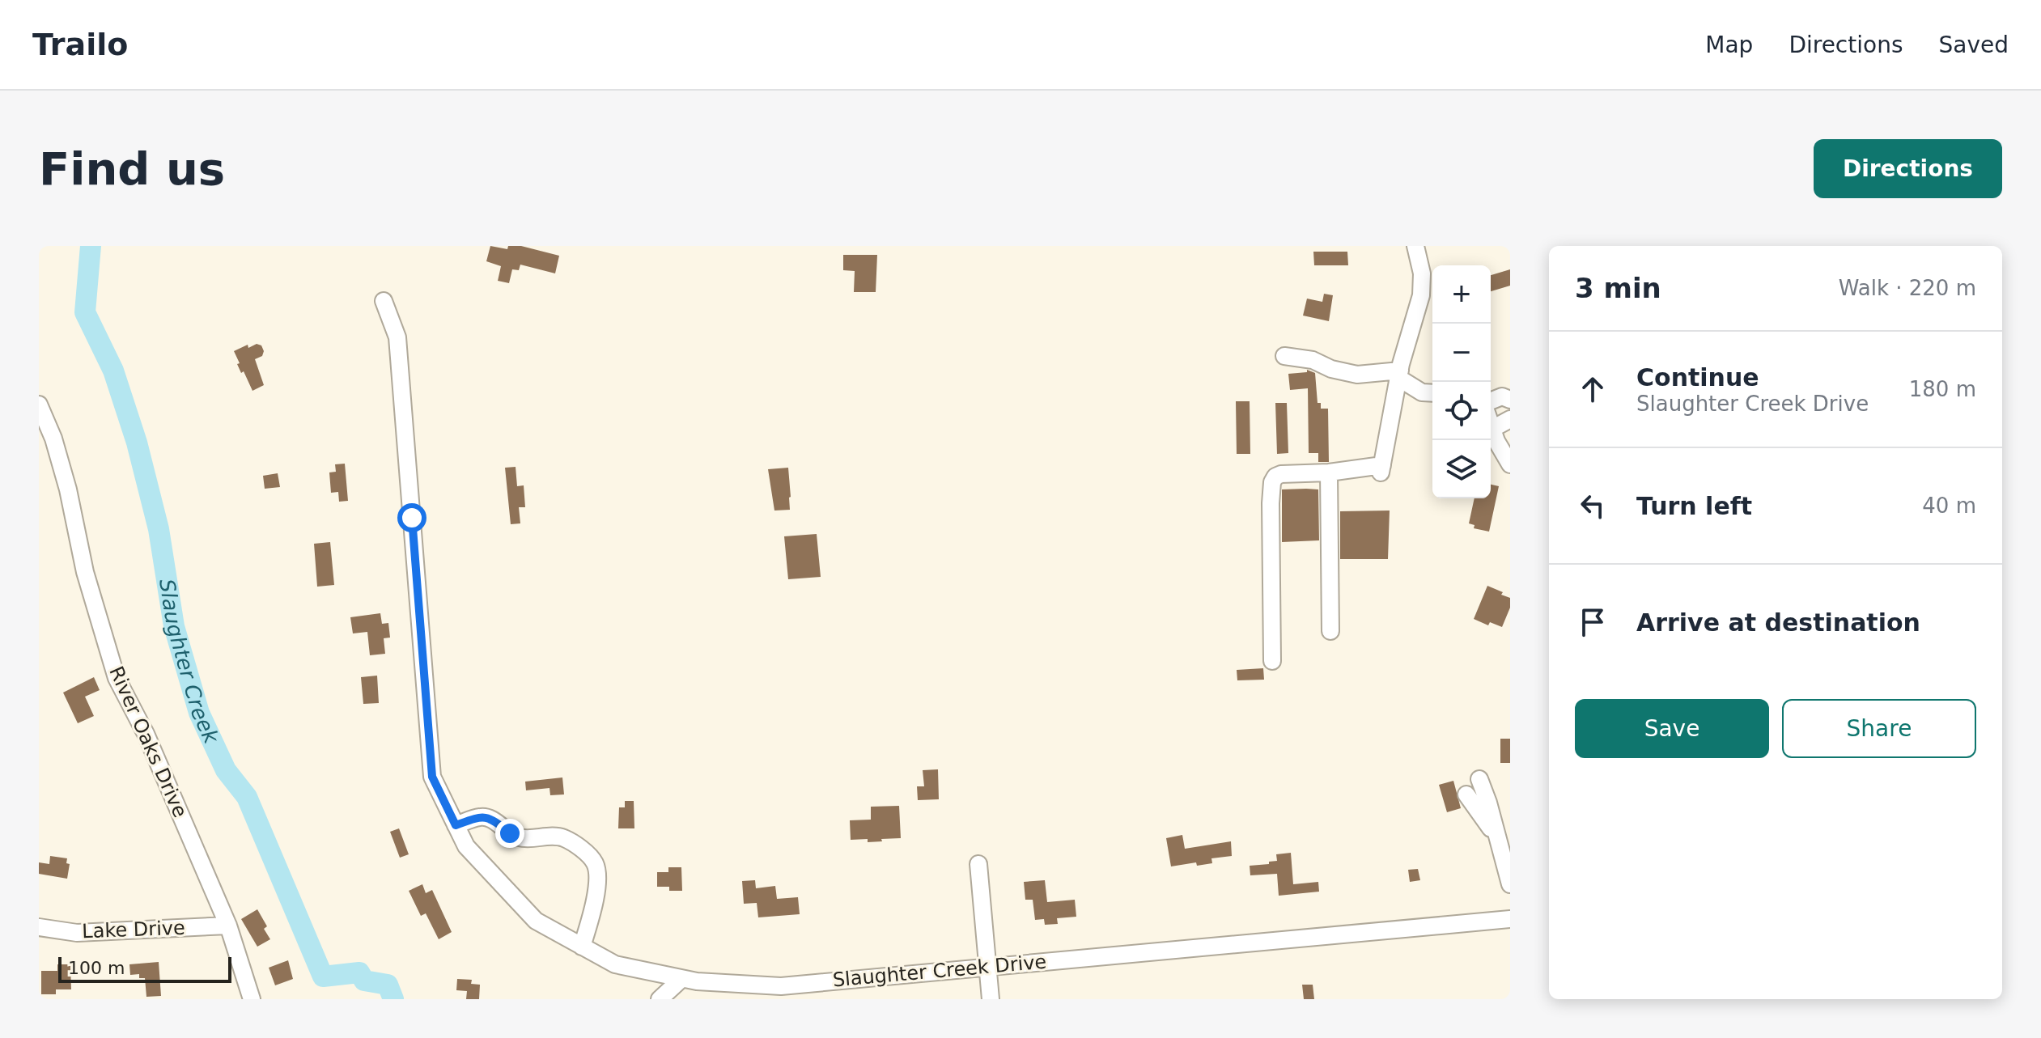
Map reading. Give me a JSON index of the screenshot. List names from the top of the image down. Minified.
{"streets":{"street":["River Oaks Drive","Lake Drive","Slaughter Creek Drive"]},"crossings":[["River Oaks Drive","Lake Drive"]],"water":["Slaughter Creek"],"scale_bar":"100 m","page":{"header":"Trailo","nav":["Map","Directions","Saved"],"buttons":["Directions",["Save","Share"]],"title":"Find us","heading":["3 min","Walk · 220 m"],"map_buttons":["+","−"],"list":[["Continue","Slaughter Creek Drive","180 m"],["Turn left","40 m"],"Arrive at destination"],"scale":"100 m"}}
